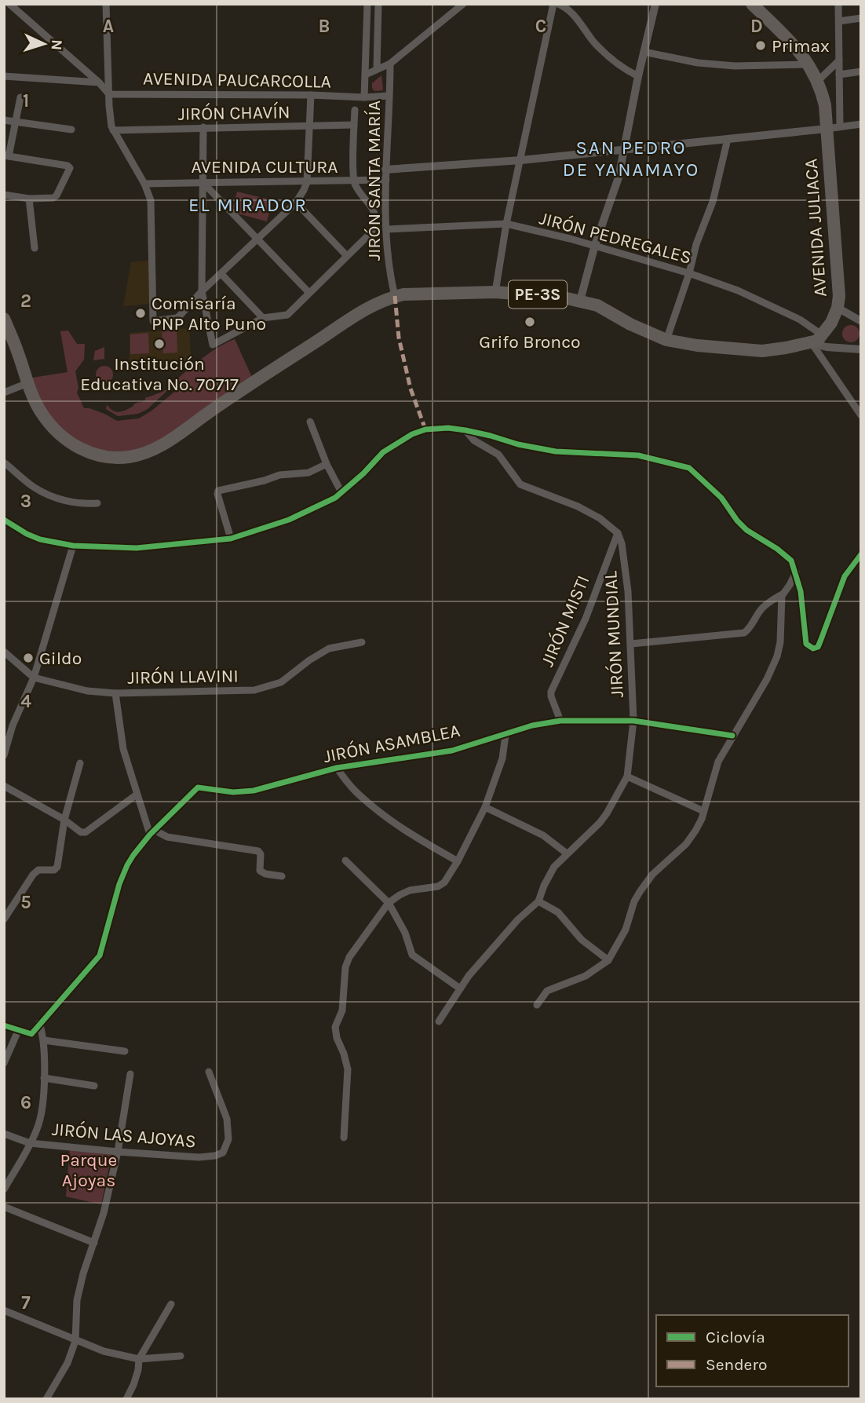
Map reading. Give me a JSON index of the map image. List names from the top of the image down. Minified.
{"streets":{"highway":["AVENIDA JULIACA","PE-3S"],"street":["AVENIDA PAUCARCOLLA","JIRÓN CHAVÍN","AVENIDA CULTURA","JIRÓN SANTA MARÍA","JIRÓN PEDREGALES","JIRÓN MISTI","JIRÓN MUNDIAL","JIRÓN LLAVINI","JIRÓN ASAMBLEA","JIRÓN LAS AJOYAS"]},"crossings":[["AVENIDA PAUCARCOLLA","JIRÓN SANTA MARÍA"],["AVENIDA CULTURA","JIRÓN SANTA MARÍA"],["JIRÓN SANTA MARÍA","AVENIDA JULIACA"],["JIRÓN SANTA MARÍA","JIRÓN PEDREGALES"],["AVENIDA JULIACA","JIRÓN PEDREGALES"],["JIRÓN MISTI","JIRÓN MUNDIAL"],["JIRÓN MISTI","JIRÓN ASAMBLEA"],["JIRÓN MUNDIAL","JIRÓN ASAMBLEA"]],"districts":["SAN PEDRO DE YANAMAYO","EL MIRADOR"],"parks":["Parque Ajoyas"],"places":["Primax","Comisaría PNP Alto Puno","Grifo Bronco","Institución Educativa No. 70717","Gildo"],"legend":["Ciclovía","Sendero"],"north":"right","grid":{"columns":["A","B","C","D"],"rows":["1","2","3","4","5","6","7"]}}
